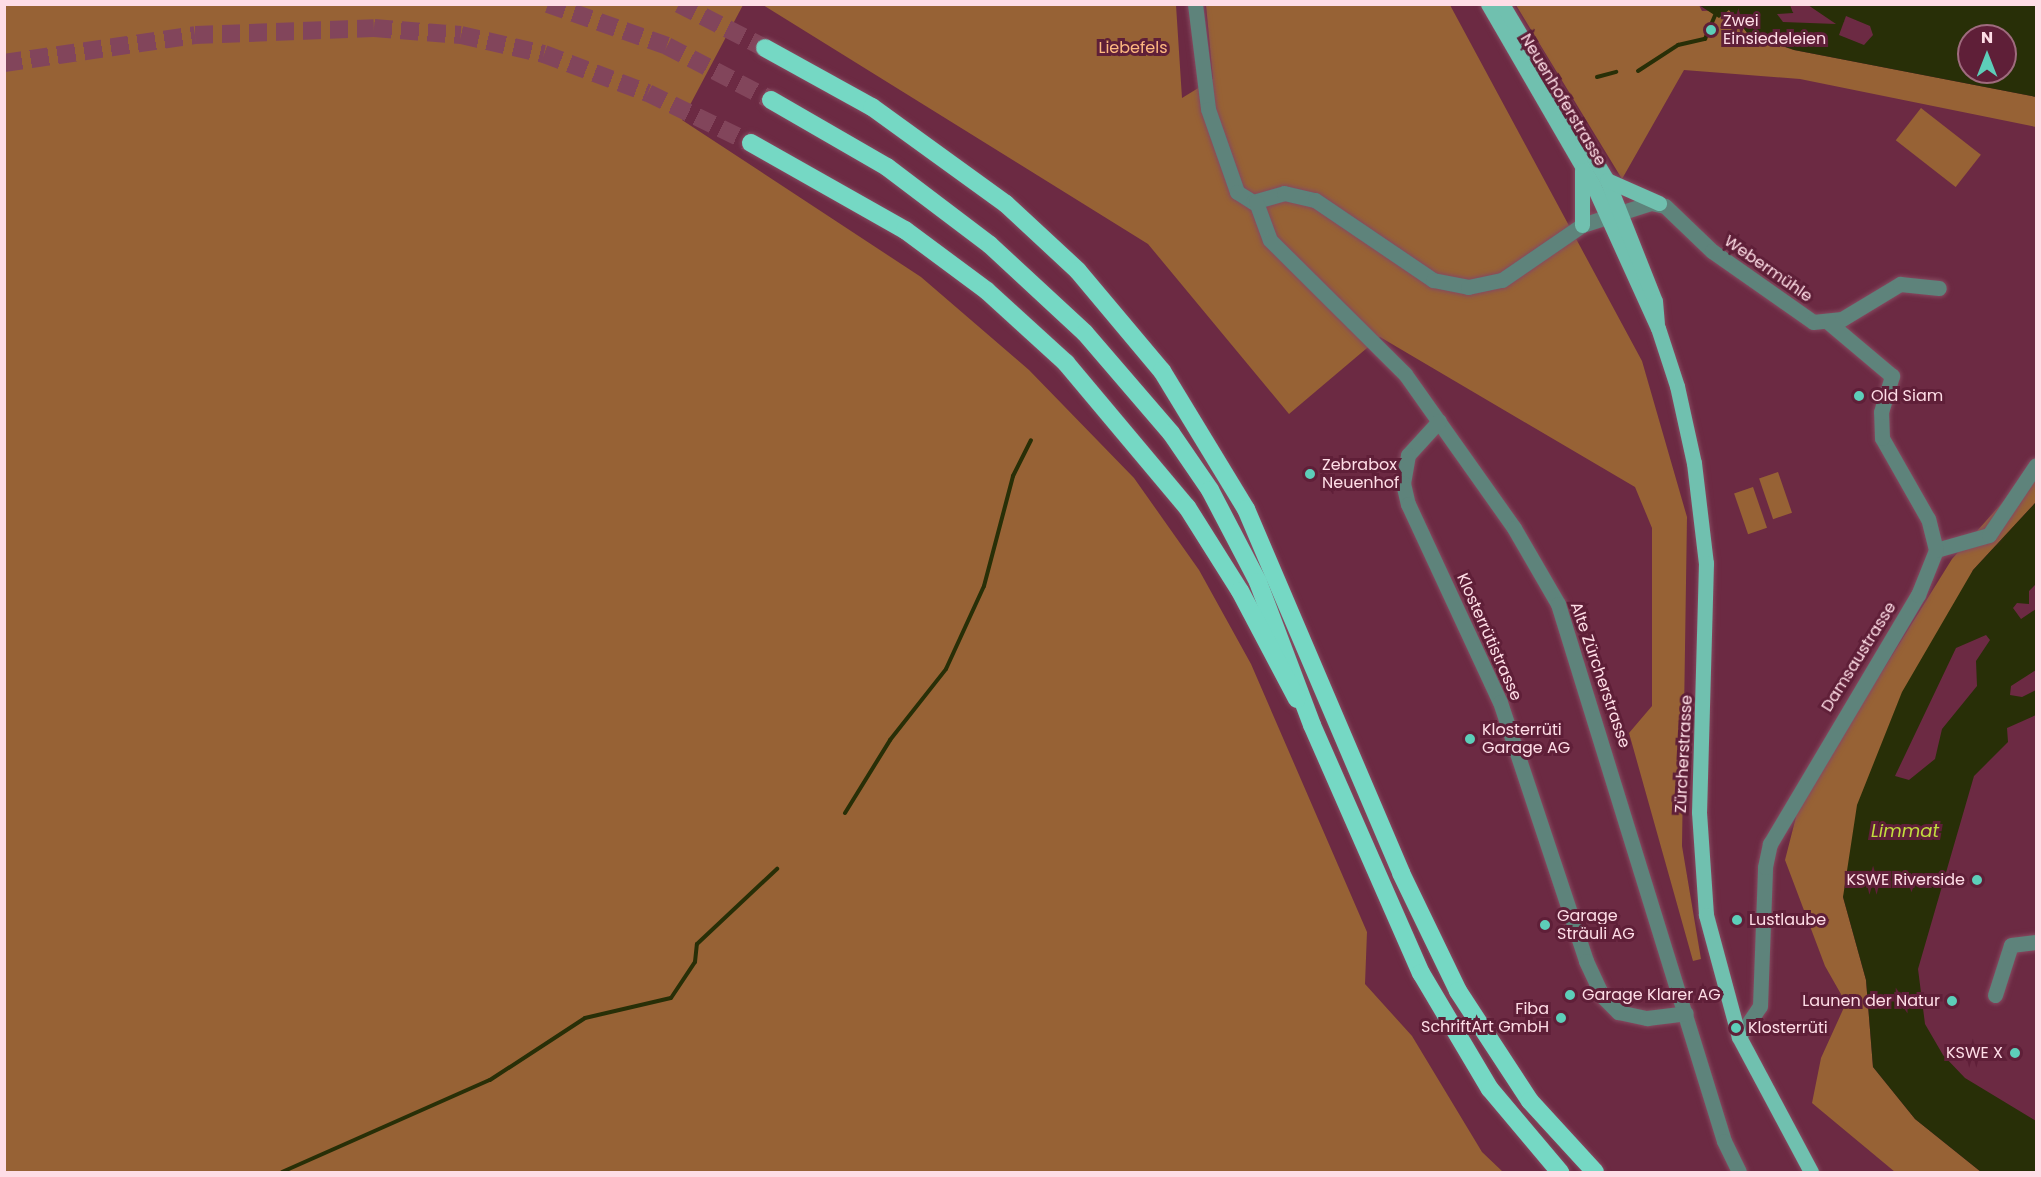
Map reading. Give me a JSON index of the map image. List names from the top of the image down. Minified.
{"streets":{"main road":["Neuenhoferstrasse","Zürcherstrasse"],"street":["Webermühle","Klosterrütistrasse","Damsaustrasse","Alte Zürcherstrasse"]},"crossings":[["Neuenhoferstrasse","Zürcherstrasse"],["Klosterrütistrasse","Alte Zürcherstrasse"],["Damsaustrasse","Zürcherstrasse"]],"water":["Limmat"],"parks":["Liebefels"],"places":["Zwei Einsiedeleien","Old Siam","Zebrabox Neuenhof","Klosterrüti Garage AG","KSWE Riverside","Lustlaube","Garage Sträuli AG","Garage Klarer AG","Launen der Natur","Fiba SchriftArt GmbH","Klosterrüti","KSWE X"],"north":"top"}
